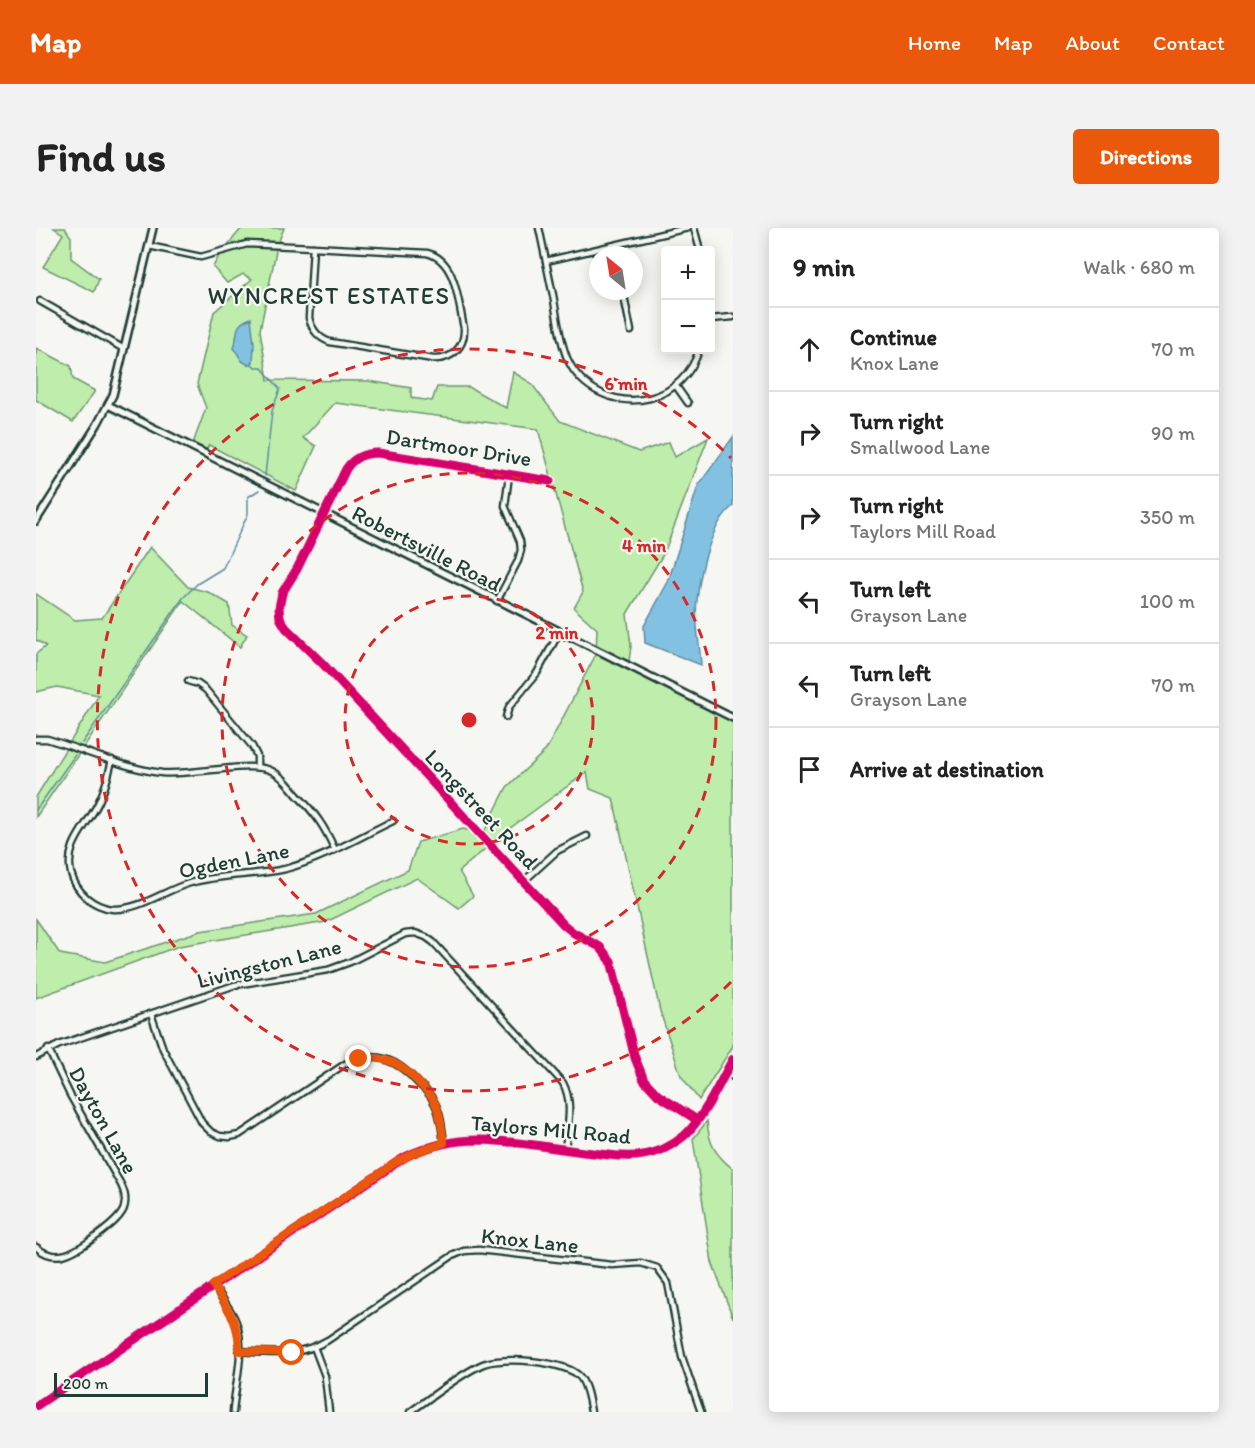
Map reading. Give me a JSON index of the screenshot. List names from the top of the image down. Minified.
{"streets":{"street":["Dartmoor Drive","Robertsville Road","Longstreet Road","Ogden Lane","Livingston Lane","Dayton Lane","Taylors Mill Road","Knox Lane"]},"crossings":[["Dartmoor Drive","Robertsville Road"],["Dartmoor Drive","Longstreet Road"],["Robertsville Road","Longstreet Road"],["Longstreet Road","Taylors Mill Road"],["Livingston Lane","Dayton Lane"],["Livingston Lane","Taylors Mill Road"]],"districts":["WYNCREST ESTATES"],"scale_bar":"200 m","north":"top left","page":{"header":"Map","nav":["Home","Map","About","Contact"],"buttons":"Directions","title":"Find us","heading":["9 min","Walk · 680 m"],"map_buttons":["+","−"],"list":[["Continue","Knox Lane","70 m"],["Turn right","Smallwood Lane","90 m"],["Turn right","Taylors Mill Road","350 m"],["Turn left","Grayson Lane","100 m"],["Turn left","Grayson Lane","70 m"],"Arrive at destination"],"scale":"200 m"},"rings":["6 min","4 min","2 min"]}
